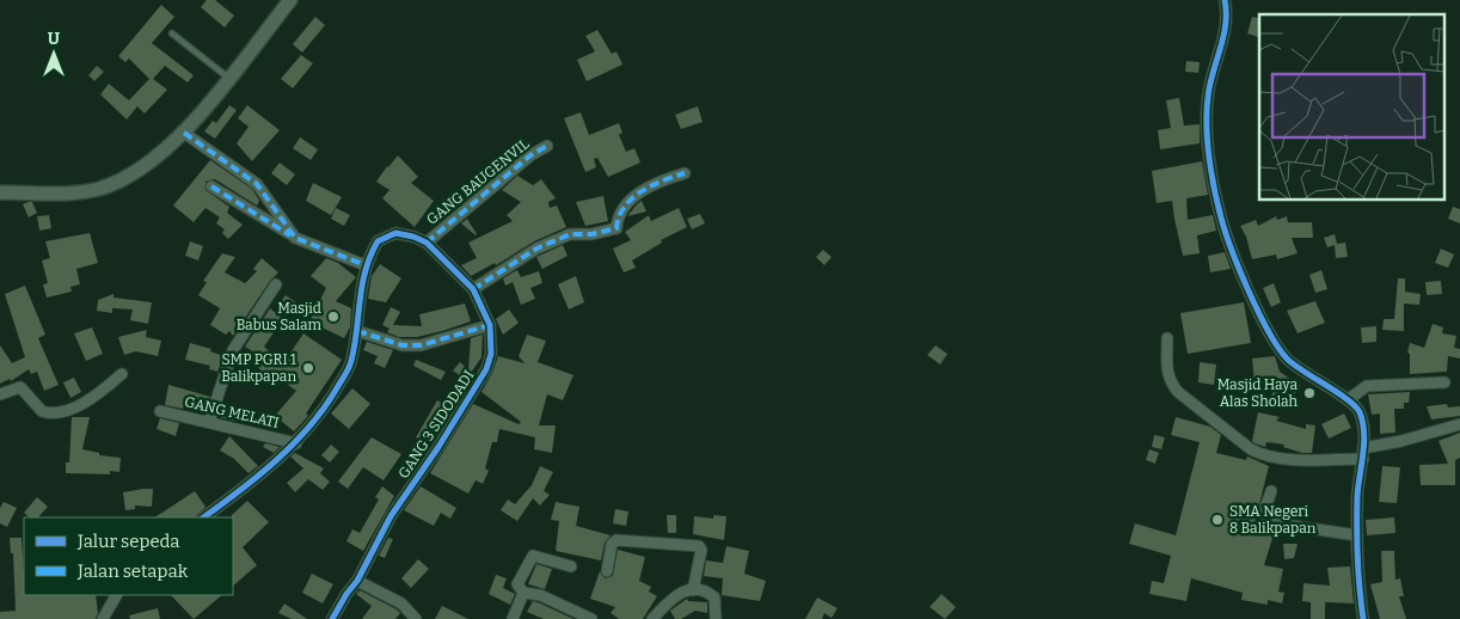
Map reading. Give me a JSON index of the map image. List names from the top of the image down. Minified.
{"streets":{"street":["GANG BAUGENVIL","GANG MELATI","GANG 3 SIDODADI"]},"crossings":[["GANG BAUGENVIL","GANG 3 SIDODADI"]],"places":["Masjid Babus Salam","SMP PGRI 1 Balikpapan","Masjid Haya Alas Sholah","SMA Negeri 8 Balikpapan"],"legend":["Jalur sepeda","Jalan setapak"],"north":"top"}
